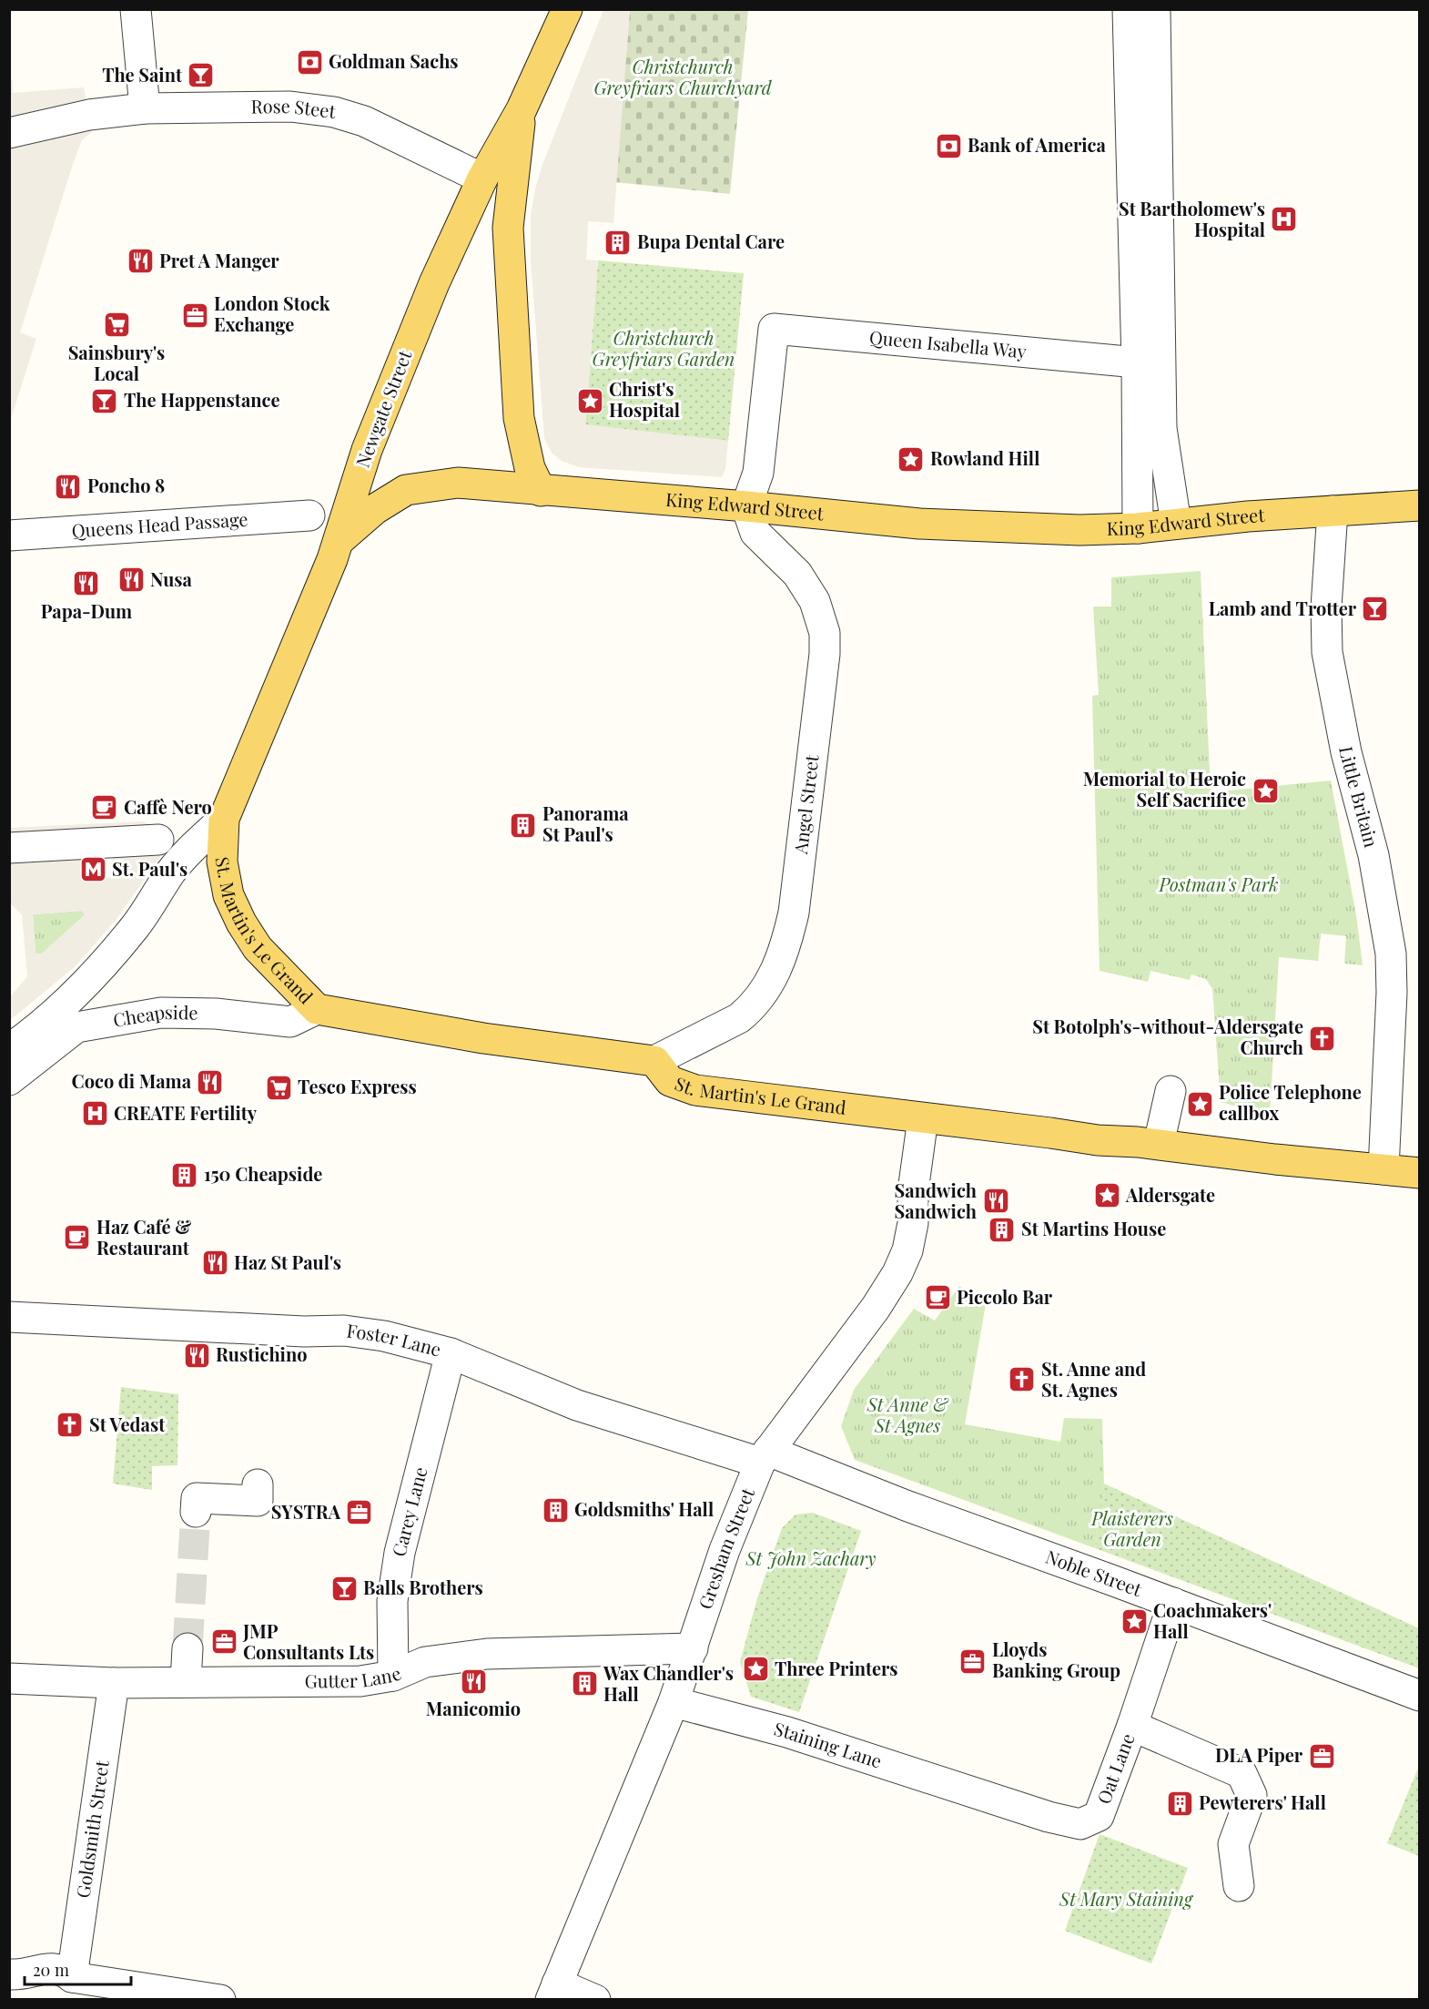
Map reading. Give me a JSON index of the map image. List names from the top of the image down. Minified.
{"streets":{"main road":["Newgate Street","King Edward Street","St. Martin's Le Grand"],"street":["Rose Steet","Queen Isabella Way","Queens Head Passage","Little Britain","Angel Street","Cheapside","Foster Lane","Carey Lane","Gresham Street","Noble Street","Gutter Lane","Staining Lane","Oat Lane","Goldsmith Street"]},"crossings":[["Rose Steet","Newgate Street"],["Queen Isabella Way","King Edward Street"],["Queen Isabella Way","Angel Street"],["Newgate Street","King Edward Street"],["Newgate Street","St. Martin's Le Grand"],["King Edward Street","Little Britain"],["King Edward Street","Angel Street"],["Little Britain","St. Martin's Le Grand"],["Angel Street","St. Martin's Le Grand"],["St. Martin's Le Grand","Cheapside"],["St. Martin's Le Grand","Gresham Street"],["Foster Lane","Carey Lane"],["Foster Lane","Gresham Street"],["Foster Lane","Noble Street"],["Carey Lane","Gutter Lane"],["Gresham Street","Noble Street"],["Gresham Street","Gutter Lane"],["Gresham Street","Staining Lane"],["Noble Street","Oat Lane"],["Gutter Lane","Goldsmith Street"],["Staining Lane","Oat Lane"]],"parks":["Christchurch Greyfriars Churchyard","Christchurch Greyfriars Garden","Postman's Park","St Anne & St Agnes","Plaisterers Garden","St John Zachary","St Mary Staining"],"places":{"bank":["Goldman Sachs","Bank of America"],"bar":["The Saint","The Happenstance","Lamb and Trotter","Balls Brothers"],"hospital":["St Bartholomew's Hospital","CREATE Fertility"],"building":["Bupa Dental Care","Panorama St Paul's","150 Cheapside","St Martins House","Goldsmiths' Hall","Wax Chandler's Hall","Pewterers' Hall"],"restaurant":["Pret A Manger","Poncho 8","Nusa","Papa-Dum","Coco di Mama","Sandwich Sandwich","Haz St Paul's","Rustichino","Manicomio"],"office":["London Stock Exchange","SYSTRA","JMP Consultants Lts","Lloyds Banking Group","DLA Piper"],"supermarket":["Sainsbury's Local","Tesco Express"],"place":["Christ's Hospital","Rowland Hill","Memorial to Heroic Self Sacrifice","Police Telephone callbox","Aldersgate","Coachmakers' Hall","Three Printers"],"cafe":["Caffè Nero","Haz Café & Restaurant","Piccolo Bar"],"metro station":["St. Paul's"],"church":["St Botolph's-without-Aldersgate Church","St. Anne and St. Agnes","St Vedast"]},"scale_bar":"20 m"}
